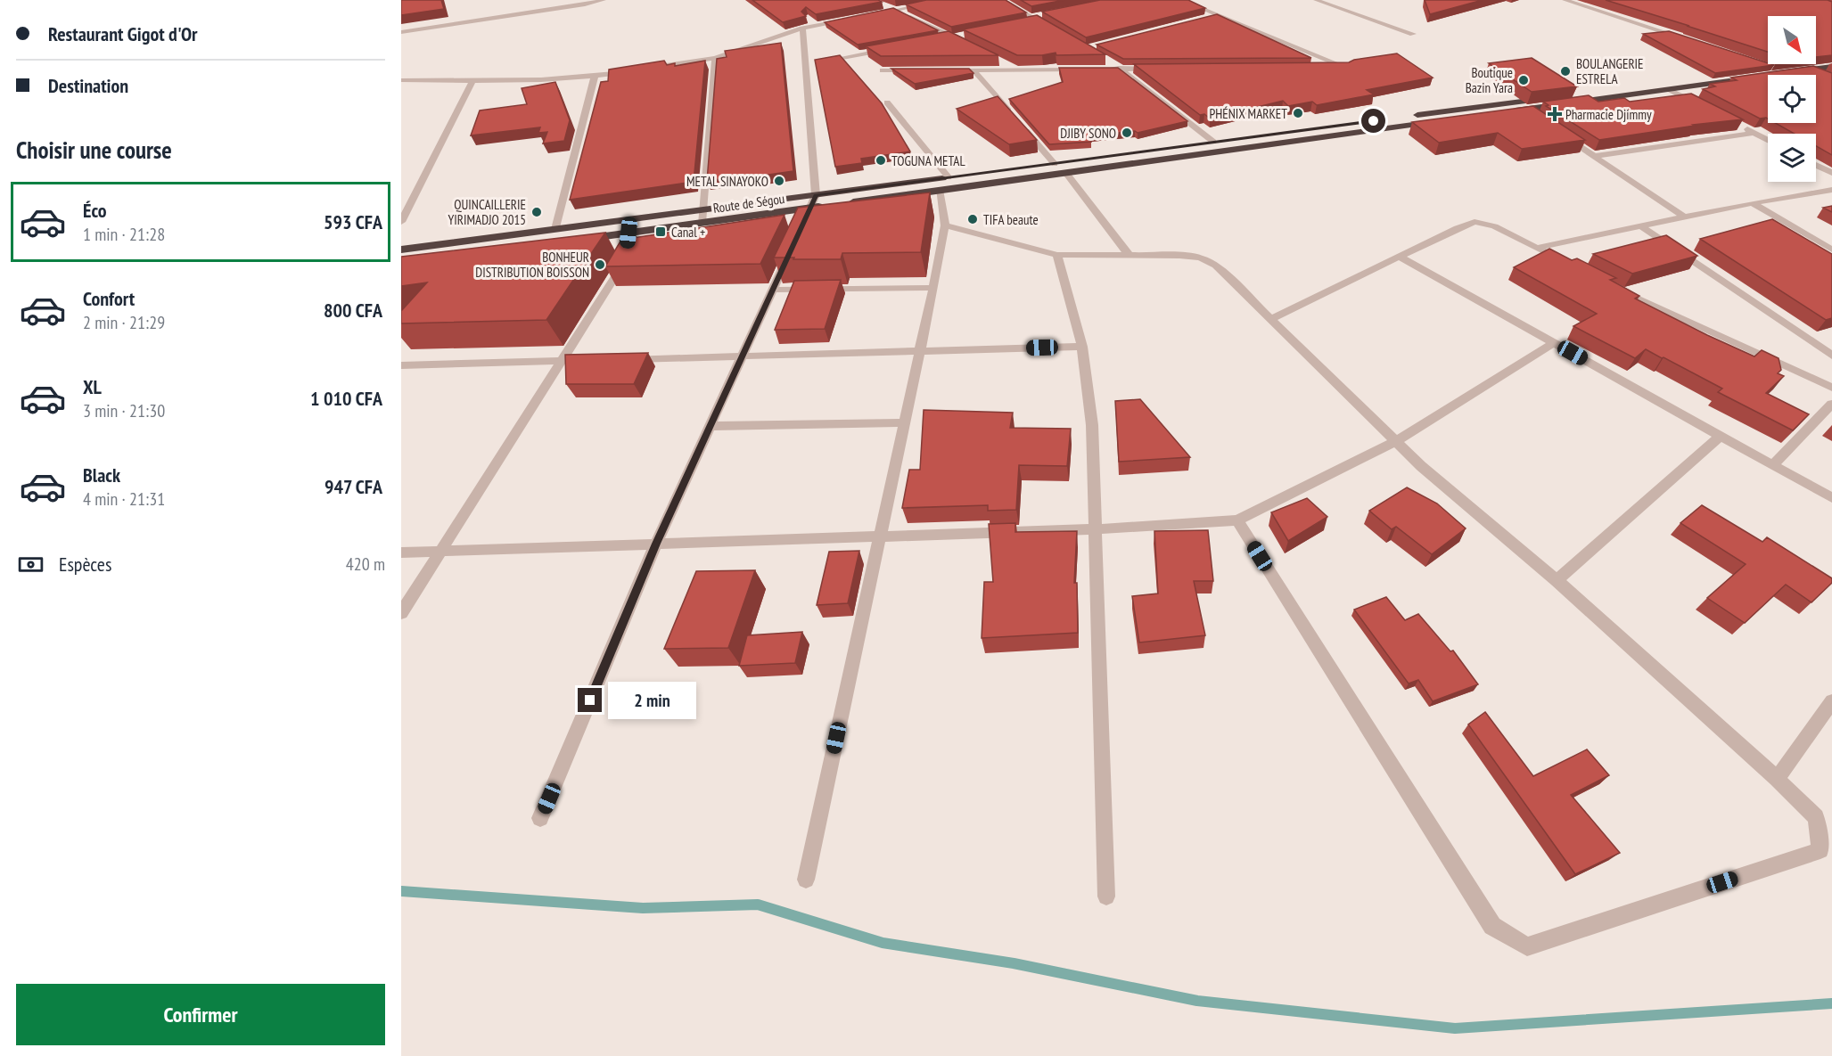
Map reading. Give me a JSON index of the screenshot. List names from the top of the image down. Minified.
{"streets":{"highway":["Route de Ségou"]},"places":{"other":["BOULANGERIE ESTRELA","Boutique Bazin Yara","PHÉNIX MARKET","DJIBY SONO","TOGUNA METAL","METAL SINAYOKO","QUINCAILLERIE YIRIMADJO 2015","TIFA beaute","BONHEUR DISTRIBUTION BOISSON"],"health":["Pharmacie Djimmy"],"transit":["Canal +"]},"north":"bottom right","page":{"banner":["Restaurant Gigot d'Or","Destination"],"heading":"Choisir une course","list":[{"name":"Éco","note":"1 min · 21:28","value":"593 CFA"},{"name":"Confort","note":"2 min · 21:29","value":"800 CFA"},{"name":"XL","note":"3 min · 21:30","value":"1 010 CFA"},{"name":"Black","note":"4 min · 21:31","value":"947 CFA"}],"pay":["Espèces","420 m"],"bubble":"2 min","buttons":"Confirmer"}}
